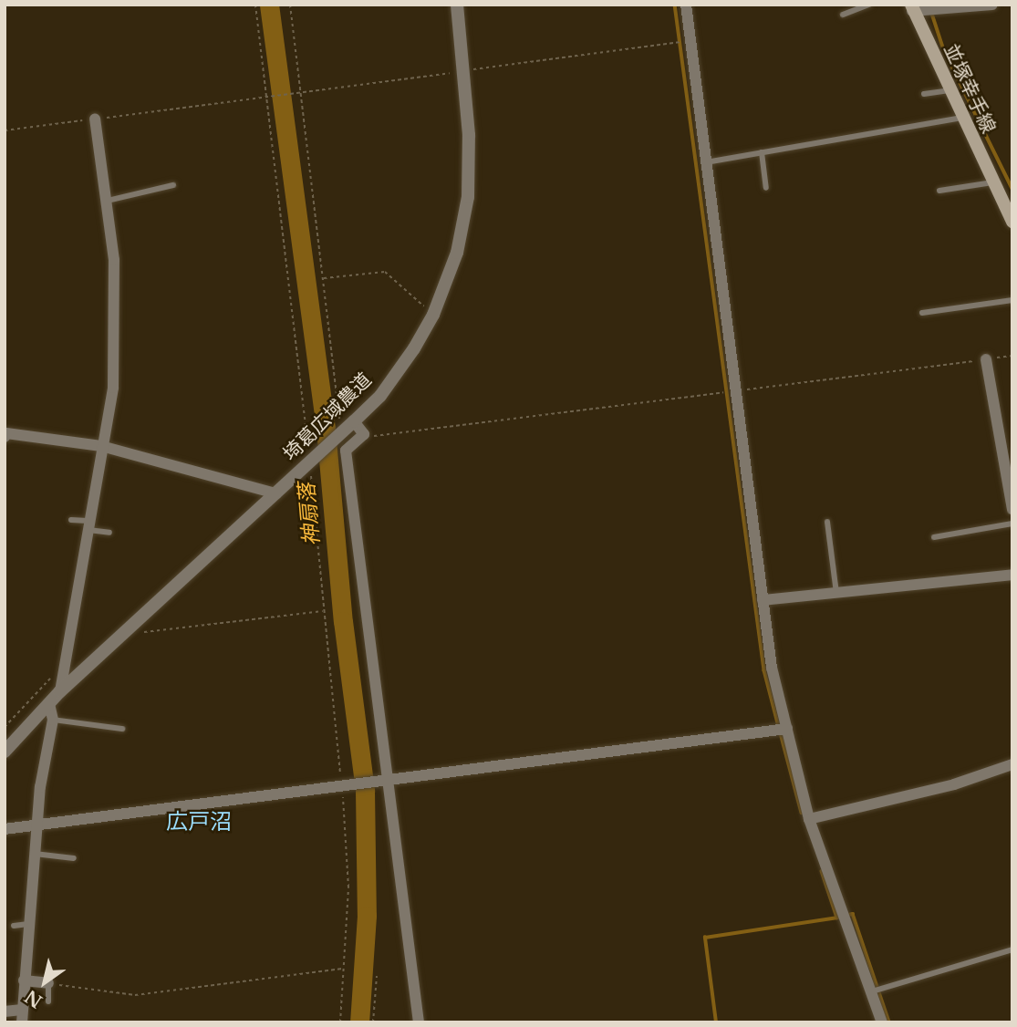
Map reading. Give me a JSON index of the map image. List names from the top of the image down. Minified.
{"streets":{"main road":["並塚幸手線"],"street":["埼葛広域農道"]},"districts":["広戸沼"],"water":["神扇落"],"north":"bottom left"}
